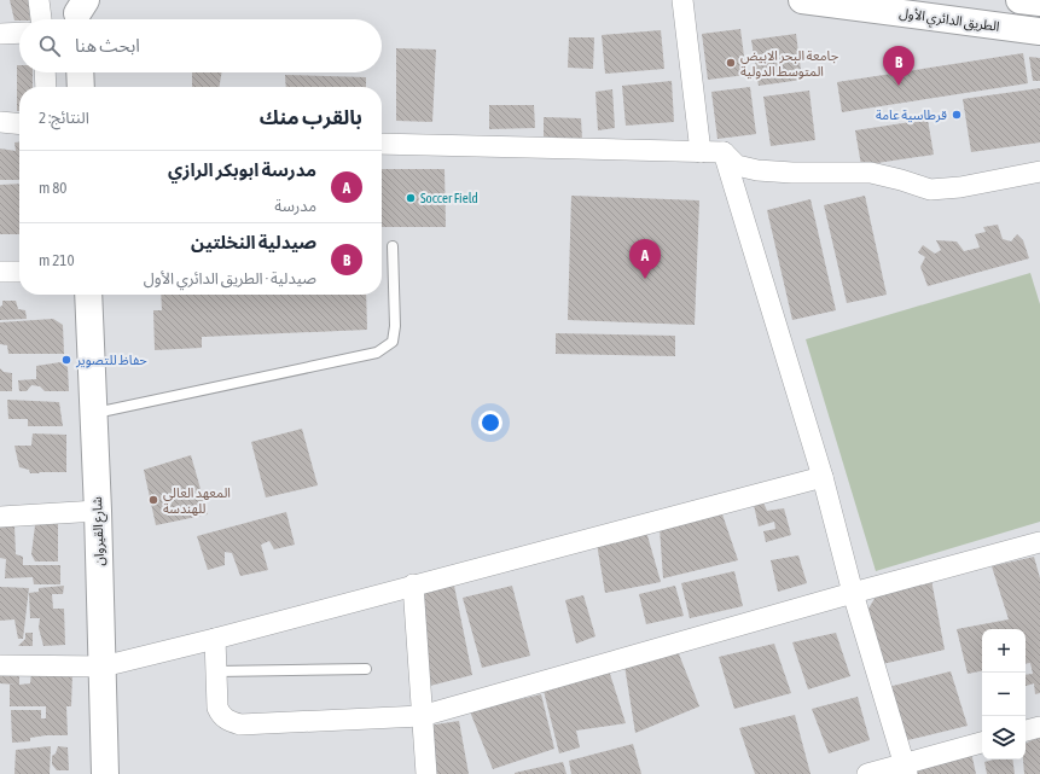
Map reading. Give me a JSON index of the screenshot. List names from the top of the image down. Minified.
{"streets":{"main road":["الطريق الدائري الأول","شارع القيروان"]},"places":["جامعة البحر الابيض المتوسط الدولية","قرطاسية عامة","Soccer Field","حفاظ للتصوير","المعهد العالي للهندسة"],"page":{"search":"ابحث هنا","pins":["B","A"],"heading":["بالقرب منك","النتائج: 2"],"list":[{"mark":"A","name":"مدرسة ابوبكر الرازي","note":"مدرسة","value":"80 m"},{"mark":"B","name":"صيدلية النخلتين","note":"صيدلية · الطريق الدائري الأول","value":"210 m"}],"map_buttons":["+","−"]}}
